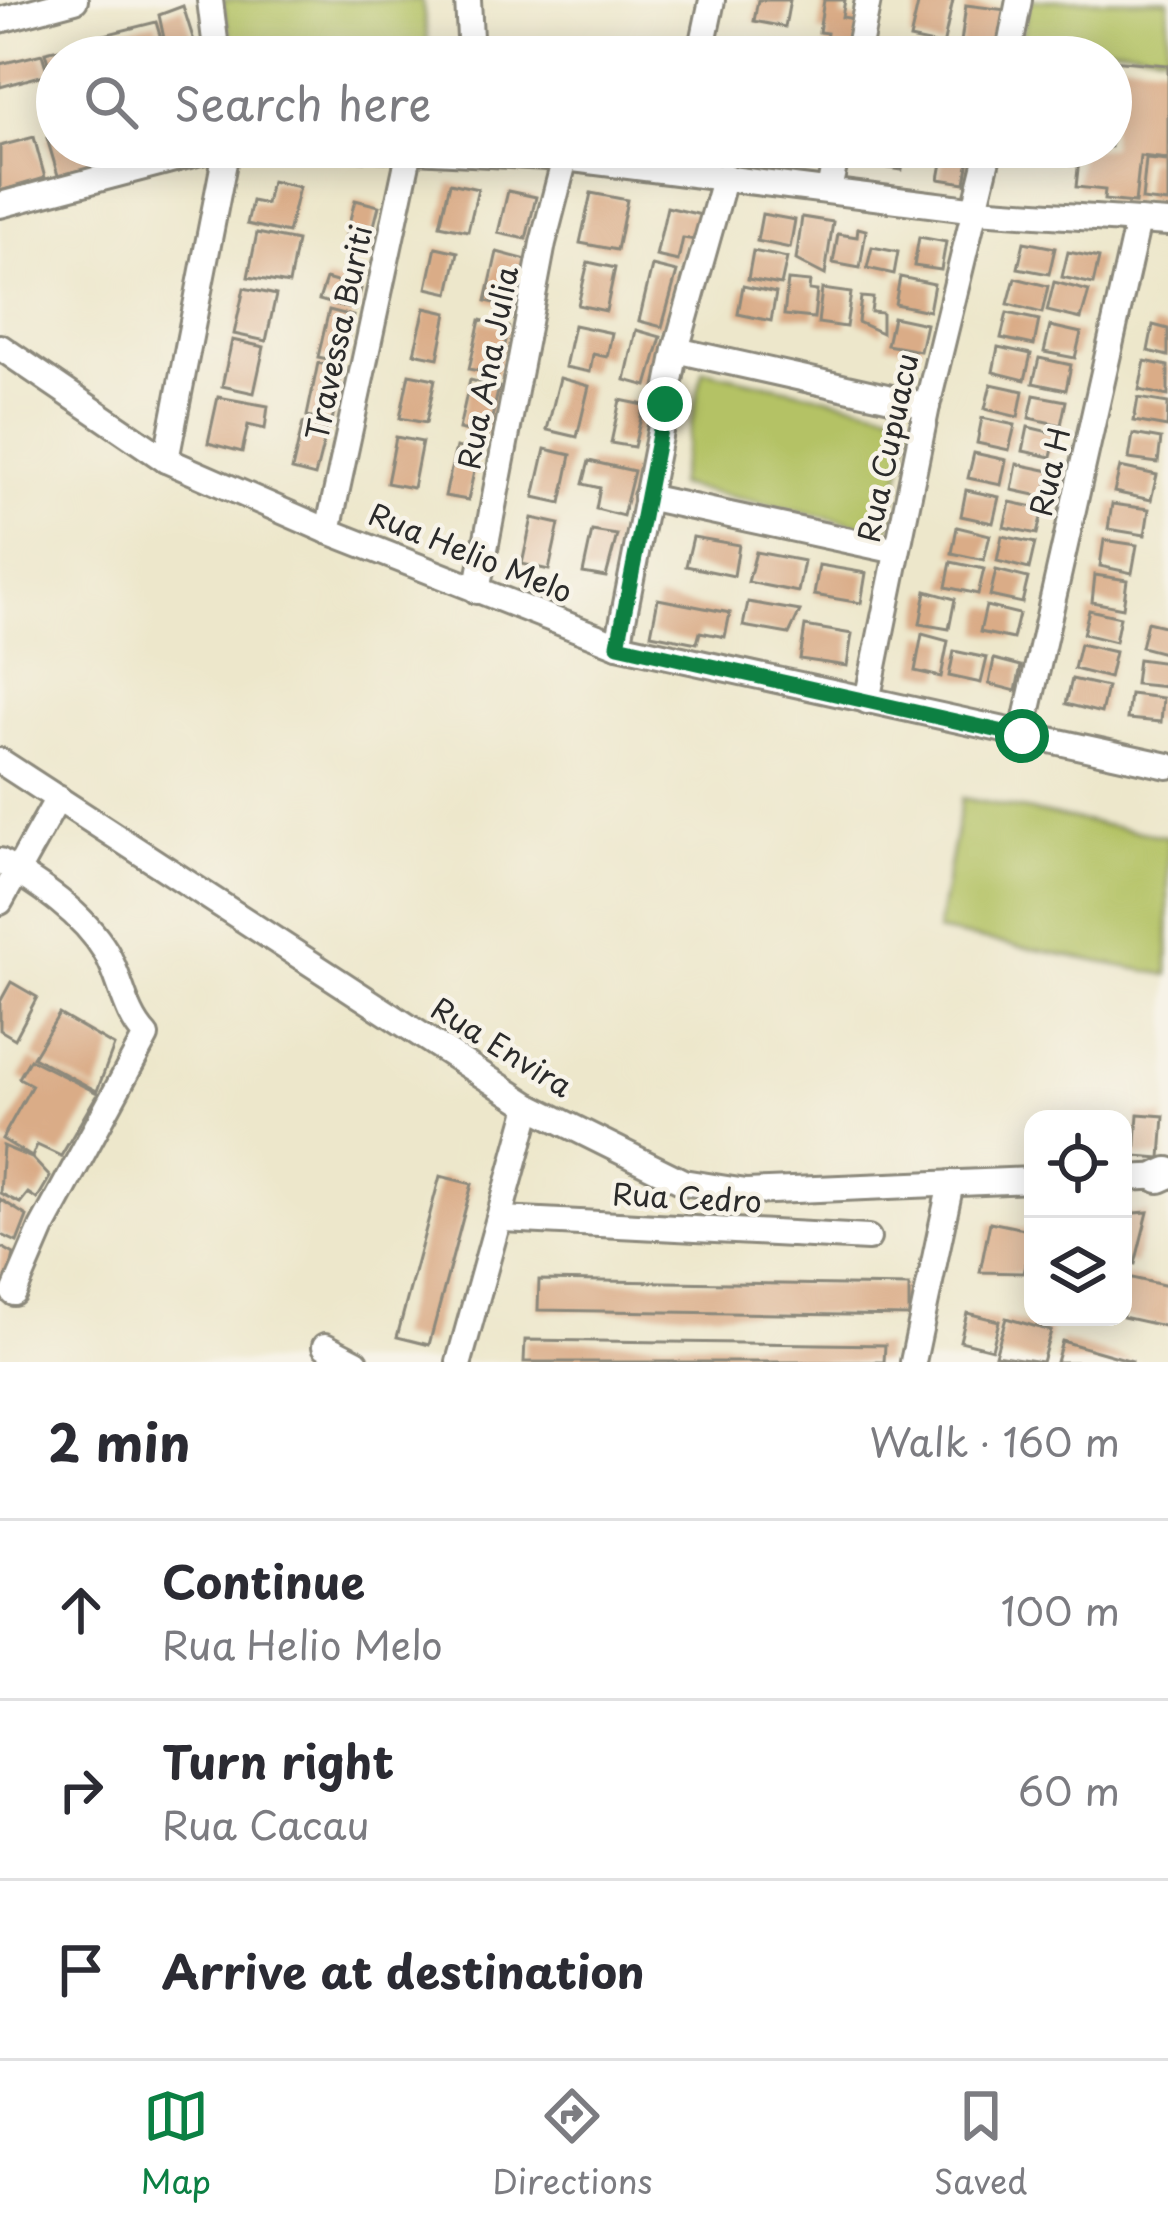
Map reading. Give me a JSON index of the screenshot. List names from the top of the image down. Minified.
{"streets":{"street":["Travessa Buriti","Rua Ana Julia","Rua Cupuacu","Rua H","Rua Helio Melo","Rua Envira","Rua Cedro"]},"crossings":[["Travessa Buriti","Rua Helio Melo"],["Rua Ana Julia","Rua Helio Melo"],["Rua Cupuacu","Rua Helio Melo"],["Rua H","Rua Helio Melo"]],"page":{"search":"Search here","heading":["2 min","Walk · 160 m"],"list":[["Continue","Rua Helio Melo","100 m"],["Turn right","Rua Cacau","60 m"],"Arrive at destination"],"nav":["Map","Directions","Saved"]}}
